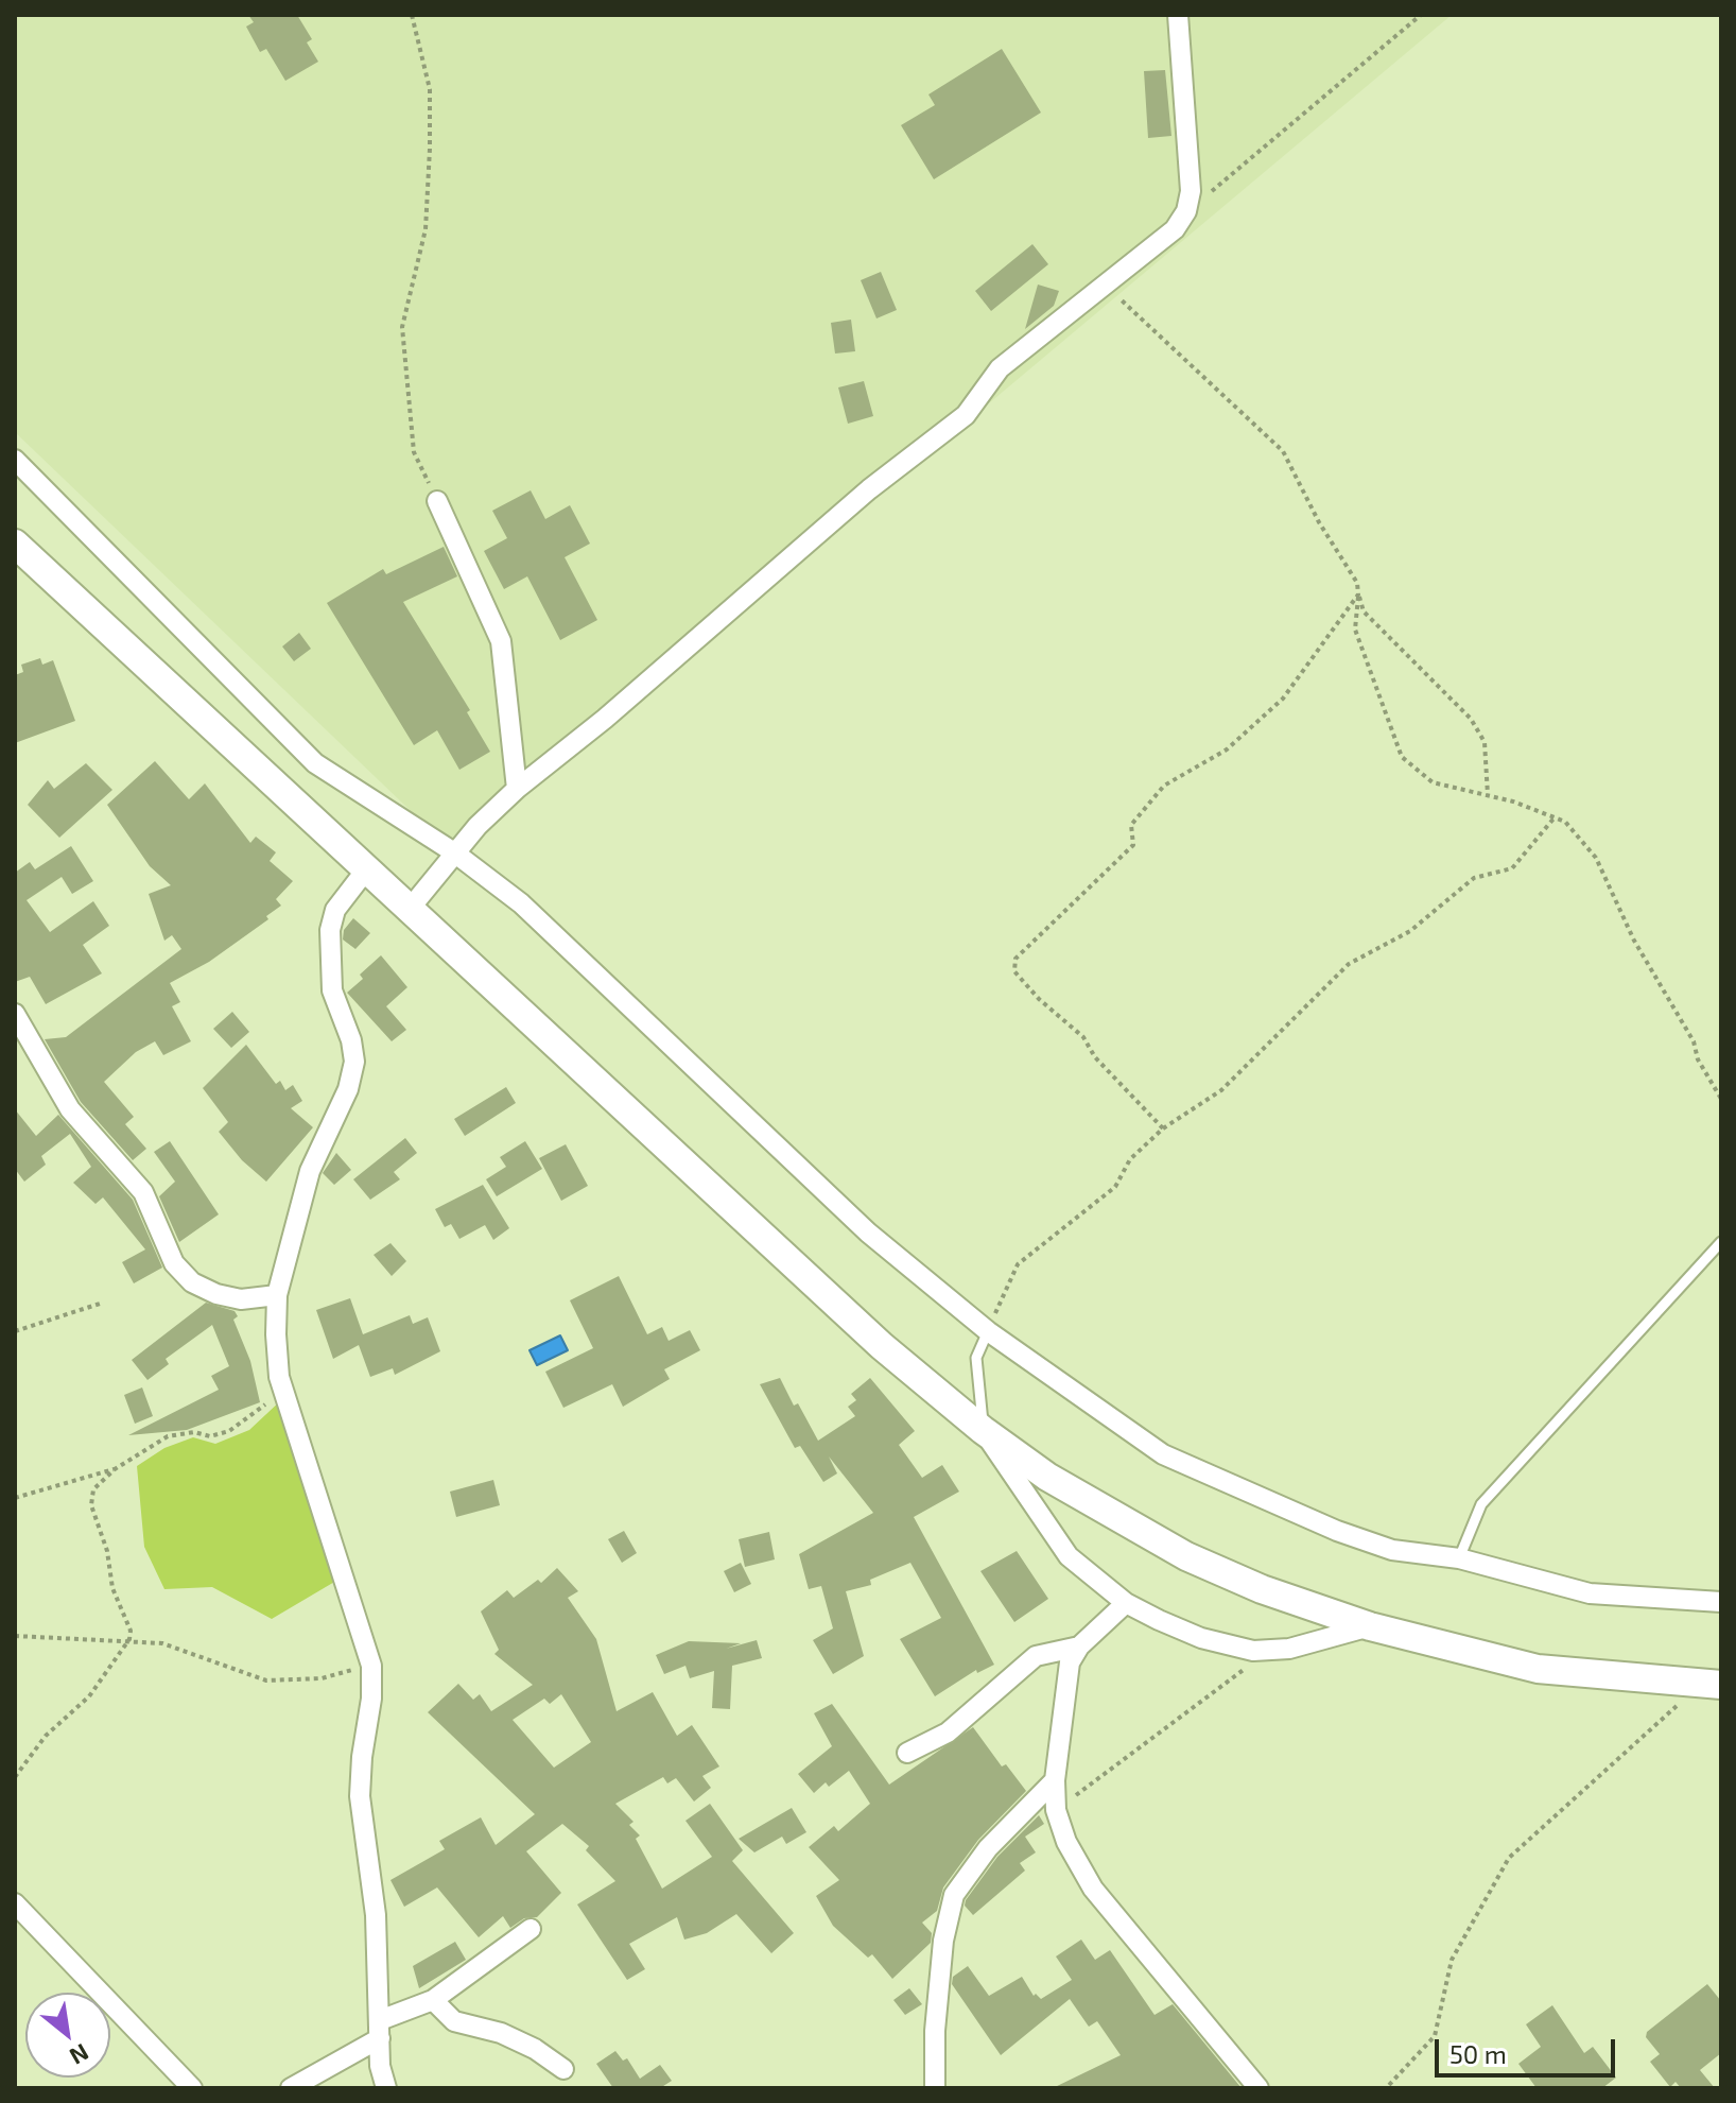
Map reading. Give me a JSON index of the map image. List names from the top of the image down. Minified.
{"scale_bar":"50 m","north":"bottom right"}
